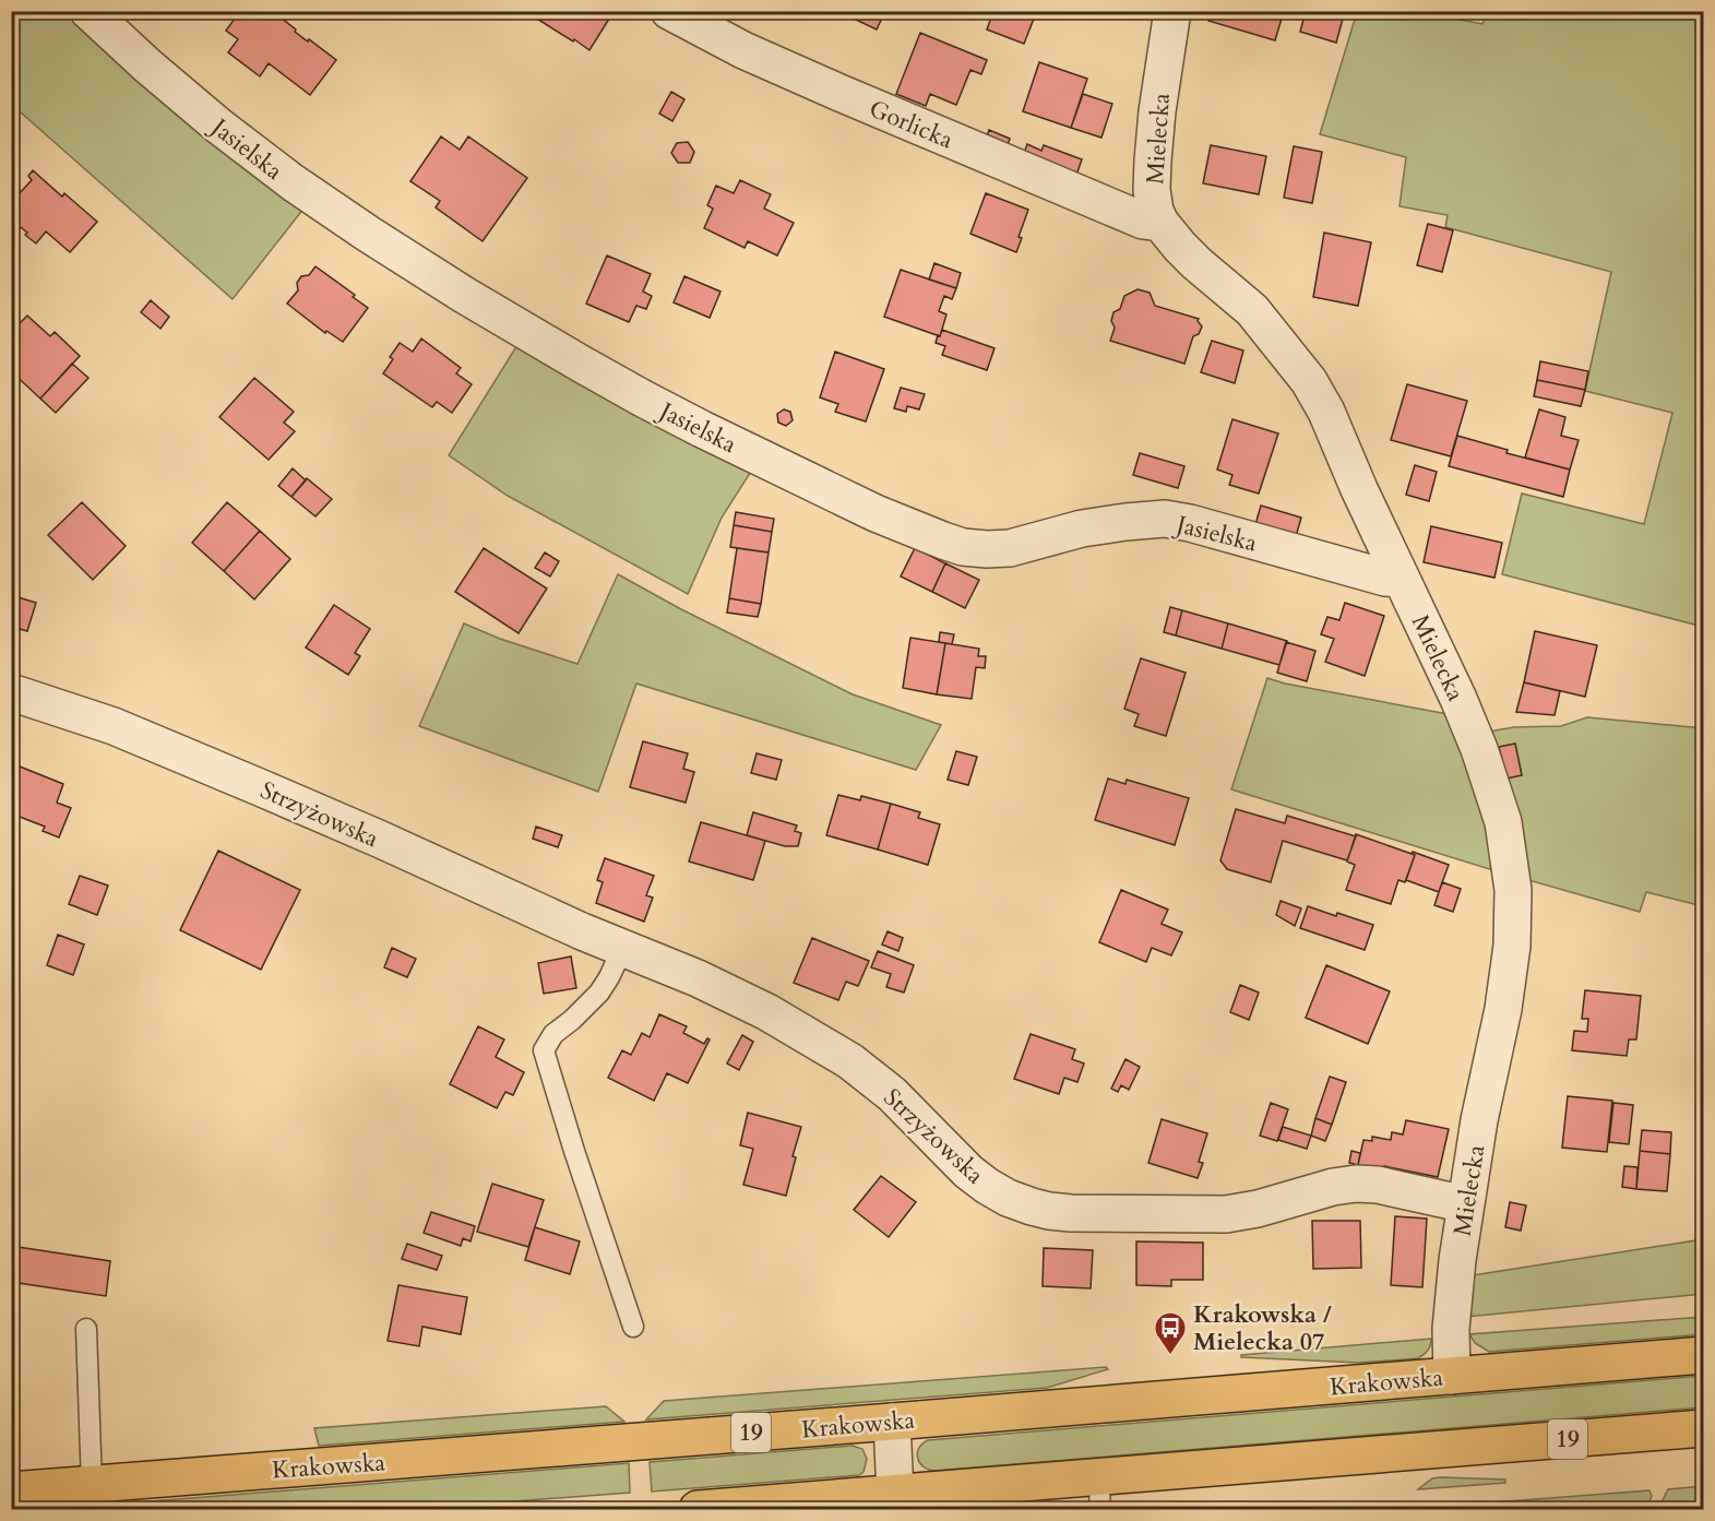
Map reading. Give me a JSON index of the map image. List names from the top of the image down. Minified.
{"streets":{"main road":["Krakowska","19"],"street":["Gorlicka","Mielecka","Jasielska","Strzyżowska"]},"crossings":[["Gorlicka","Mielecka"],["Mielecka","Jasielska"],["Mielecka","Strzyżowska"],["Mielecka","Krakowska"]],"places":{"bus stop":["Krakowska / Mielecka 07"]}}
